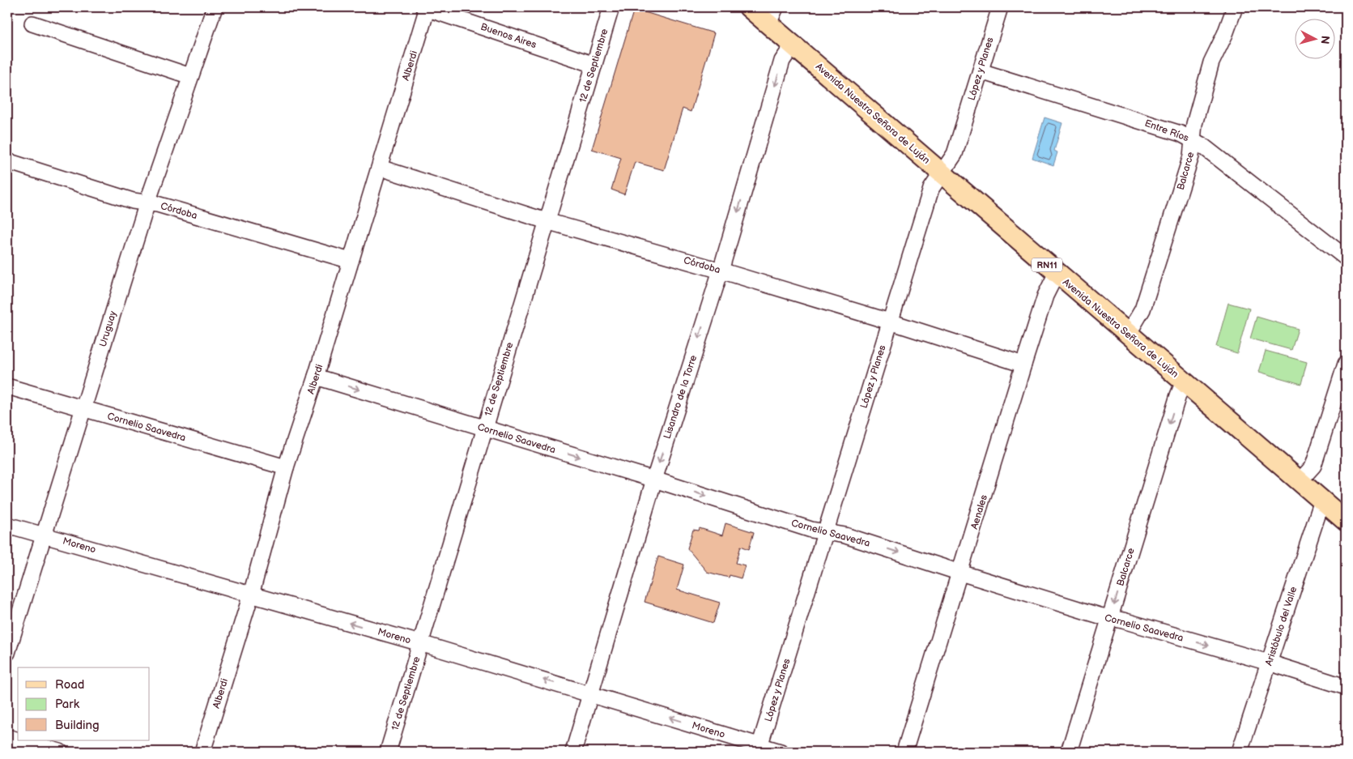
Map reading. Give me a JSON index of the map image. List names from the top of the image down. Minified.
{"streets":{"main road":["Avenida Nuestra Señora de Luján","RN11"],"street":["Buenos Aires","Alberdi","12 de Septiembre","López y Planes","Entre Ríos","Balcarce","Córdoba","Uruguay","Lisandro de la Torre","Cornelio Saavedra","Aenales","Moreno","Aristóbulo del Valle"]},"crossings":[["Buenos Aires","Alberdi"],["Buenos Aires","12 de Septiembre"],["Alberdi","Córdoba"],["Alberdi","Cornelio Saavedra"],["Alberdi","Moreno"],["12 de Septiembre","Córdoba"],["12 de Septiembre","Cornelio Saavedra"],["12 de Septiembre","Moreno"],["López y Planes","Avenida Nuestra Señora de Luján"],["López y Planes","Entre Ríos"],["López y Planes","Córdoba"],["López y Planes","Cornelio Saavedra"],["López y Planes","Moreno"],["Avenida Nuestra Señora de Luján","Balcarce"],["Avenida Nuestra Señora de Luján","Lisandro de la Torre"],["Avenida Nuestra Señora de Luján","Aenales"],["Avenida Nuestra Señora de Luján","Aristóbulo del Valle"],["Entre Ríos","Balcarce"],["Balcarce","Cornelio Saavedra"],["Córdoba","Uruguay"],["Córdoba","Lisandro de la Torre"],["Córdoba","Aenales"],["Uruguay","Cornelio Saavedra"],["Uruguay","Moreno"],["Lisandro de la Torre","Cornelio Saavedra"],["Lisandro de la Torre","Moreno"],["Cornelio Saavedra","Aenales"],["Cornelio Saavedra","Aristóbulo del Valle"]],"one_way":["Lisandro de la Torre","Cornelio Saavedra","Moreno"],"legend":["Road","Park","Building"],"north":"right"}
